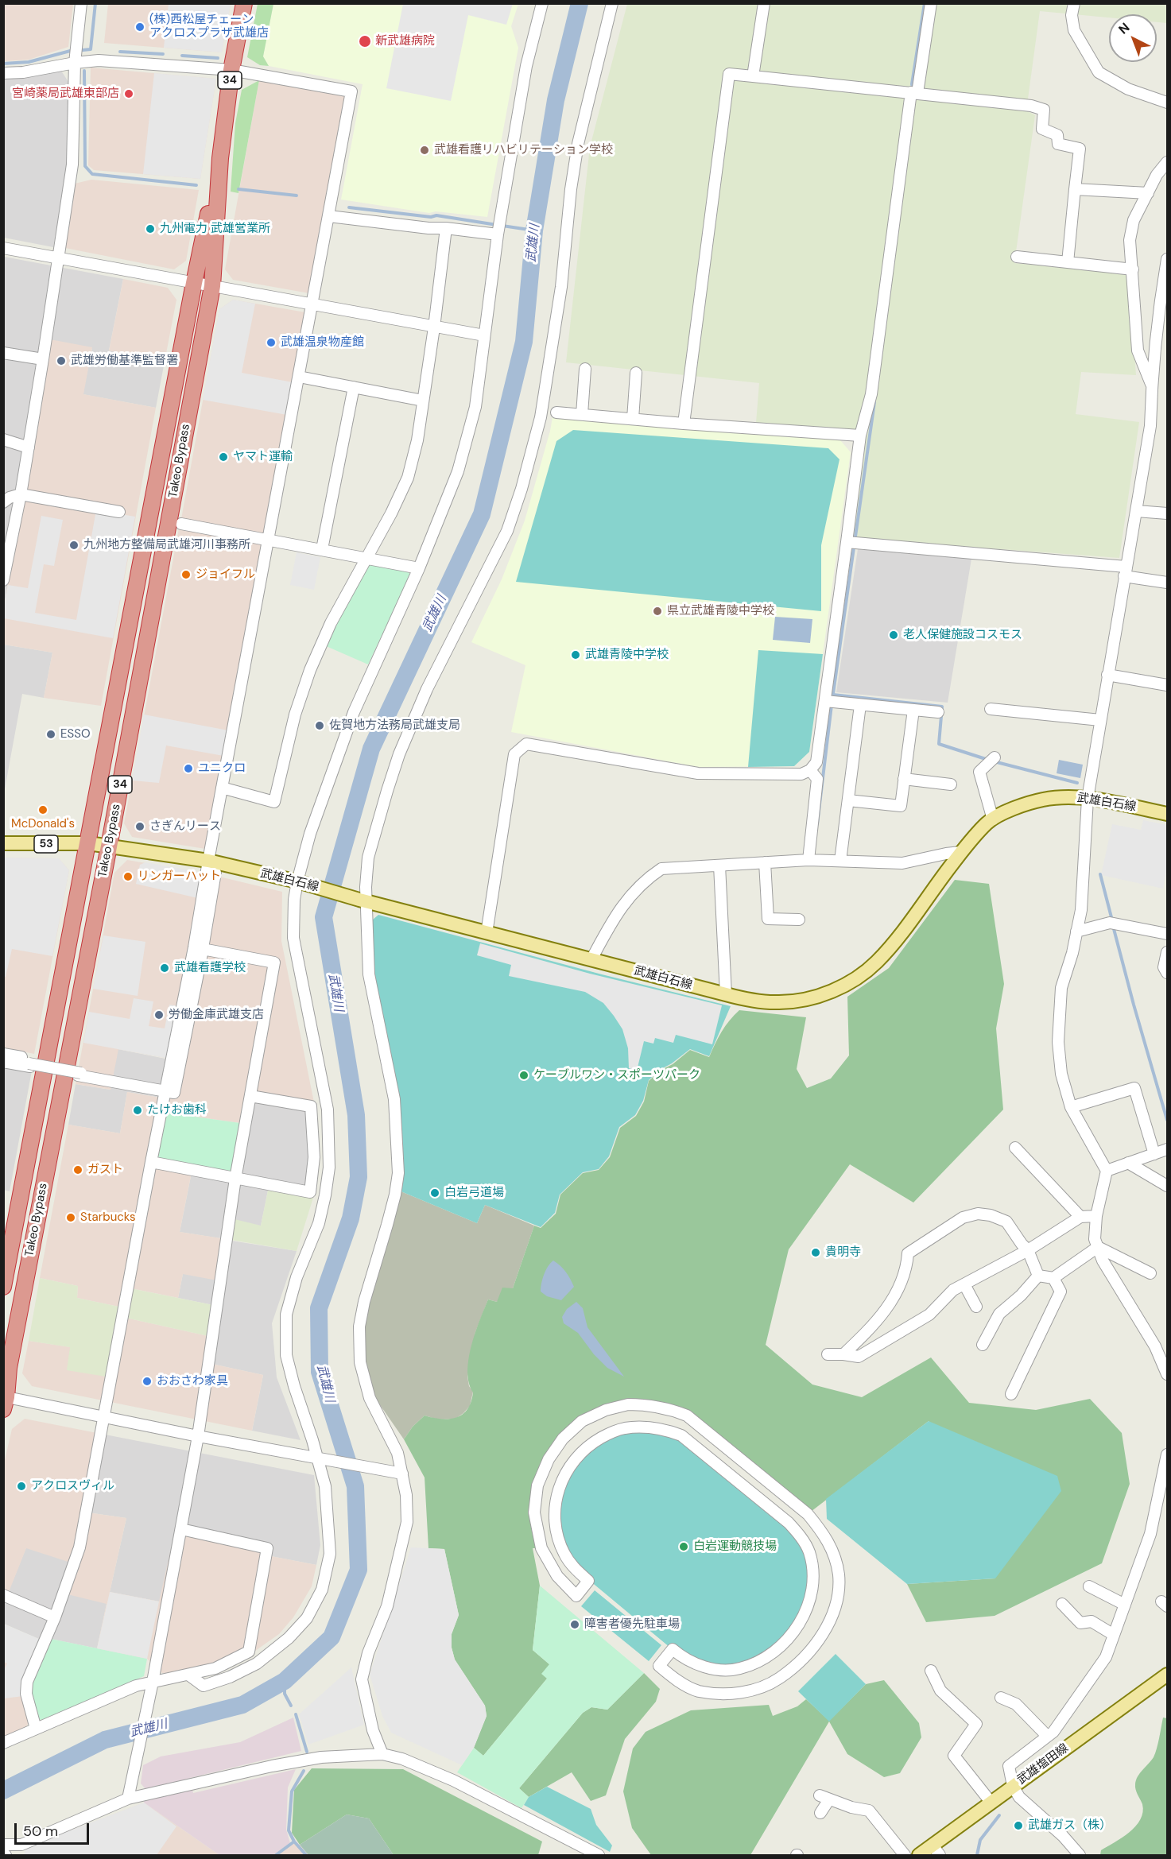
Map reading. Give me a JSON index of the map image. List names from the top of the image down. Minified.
{"streets":{"highway":["34","Takeo Bypass"],"main road":["武雄白石線","53","武雄塩田線"]},"crossings":[["Takeo Bypass","武雄白石線"],["Takeo Bypass","53"],["武雄白石線","53"]],"water":["武雄川"],"places":["(株)西松屋チェーン アクロスプラザ武雄店","新武雄病院","宮崎薬局武雄東部店","武雄看護リハビリテーション学校","九州電力 武雄営業所","武雄温泉物産館","武雄労働基準監督署","ヤマト運輸","九州地方整備局武雄河川事務所","ジョイフル","県立武雄青陵中学校","老人保健施設コスモス","武雄青陵中学校","佐賀地方法務局武雄支局","ESSO","ユニクロ","McDonald's","さぎんリース","リンガーハット","武雄看護学校","労働金庫武雄支店","ケーブルワン・スポーツパーク","たけお歯科","ガスト","白岩弓道場","Starbucks","貴明寺","おおさわ家具","アクロスヴィル","白岩運動競技場","障害者優先駐車場","武雄ガス（株）"],"scale_bar":"50 m","north":"top left"}
